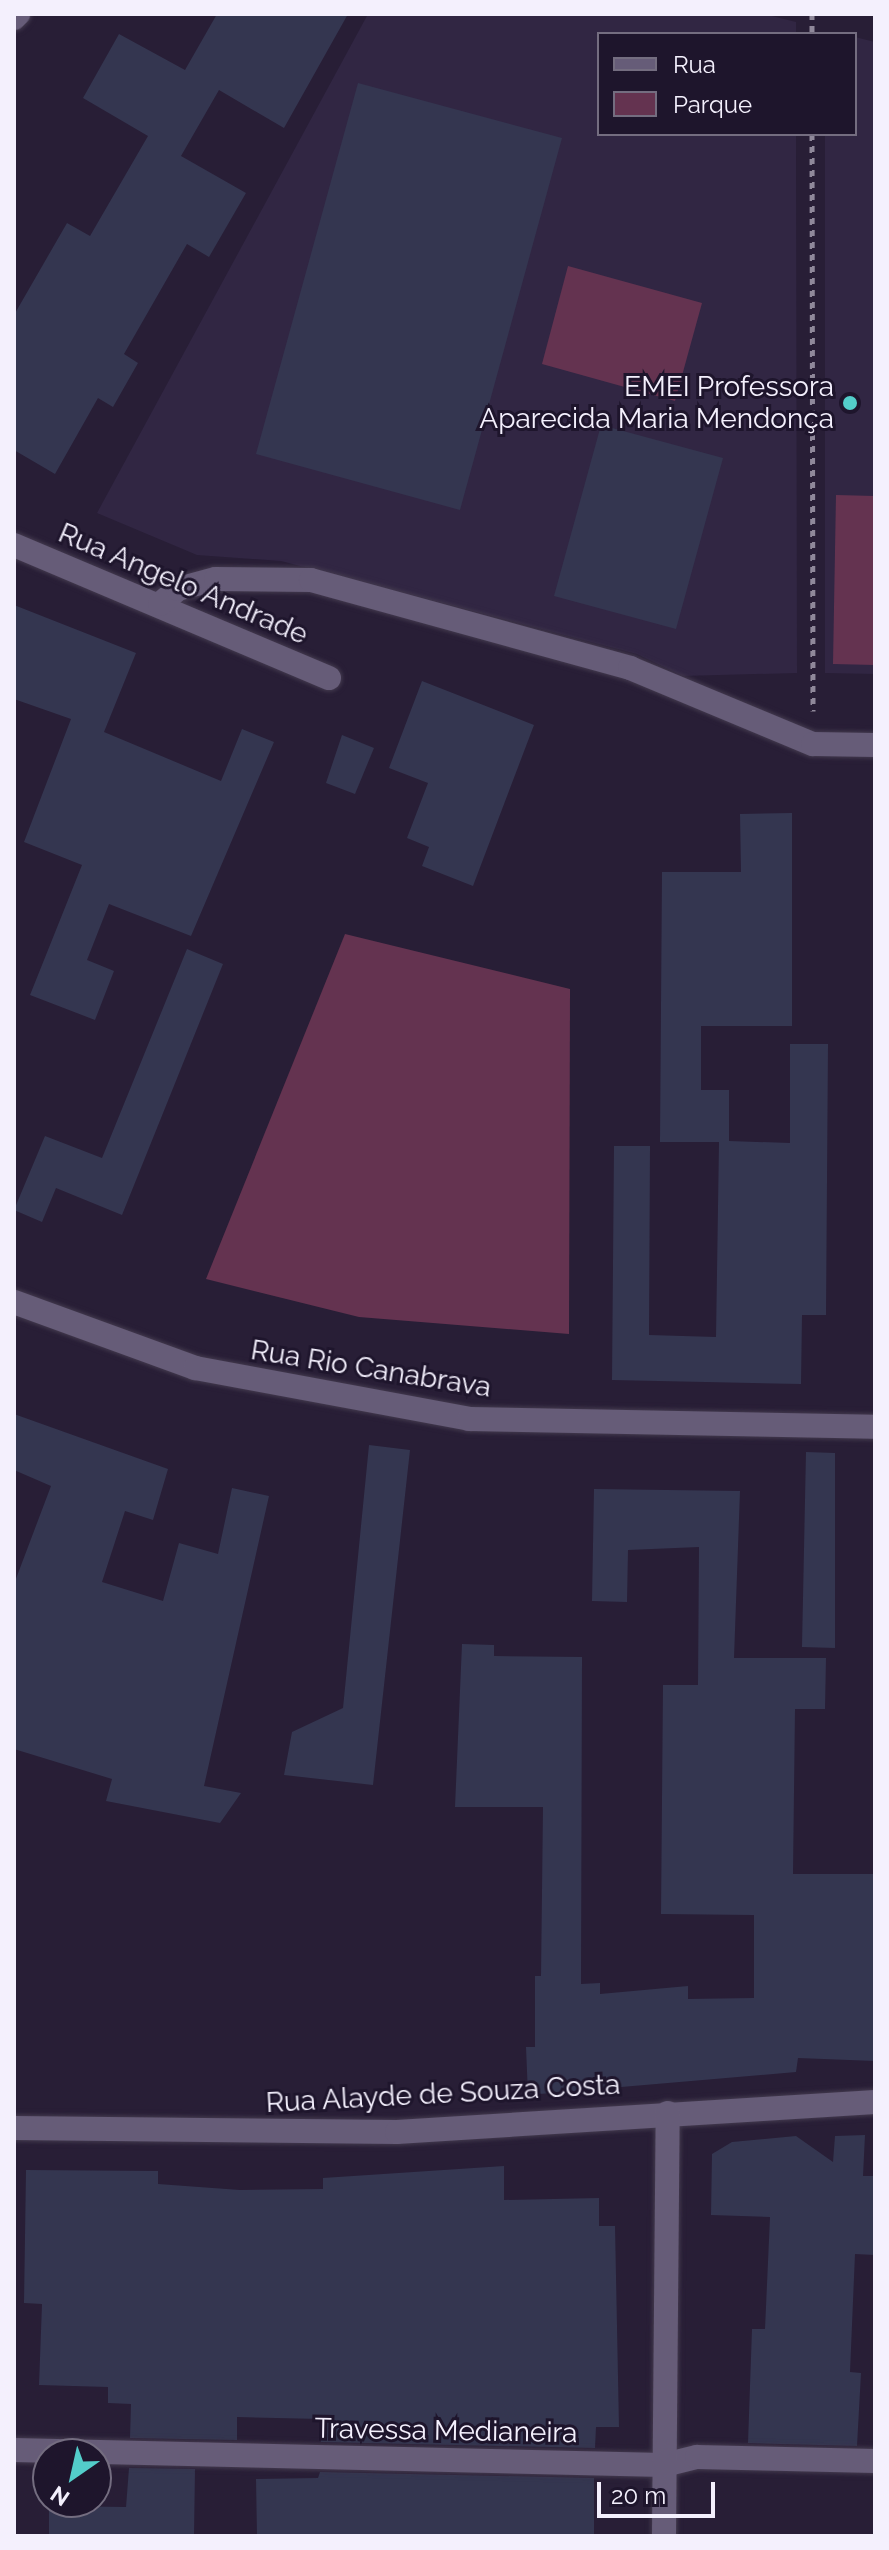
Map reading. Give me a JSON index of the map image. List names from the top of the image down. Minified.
{"streets":{"street":["Rua Angelo Andrade","Rua Rio Canabrava","Rua Alayde de Souza Costa","Travessa Medianeira"]},"places":["EMEI Professora Aparecida Maria Mendonça"],"legend":["Rua","Parque"],"scale_bar":"20 m","north":"bottom left"}
